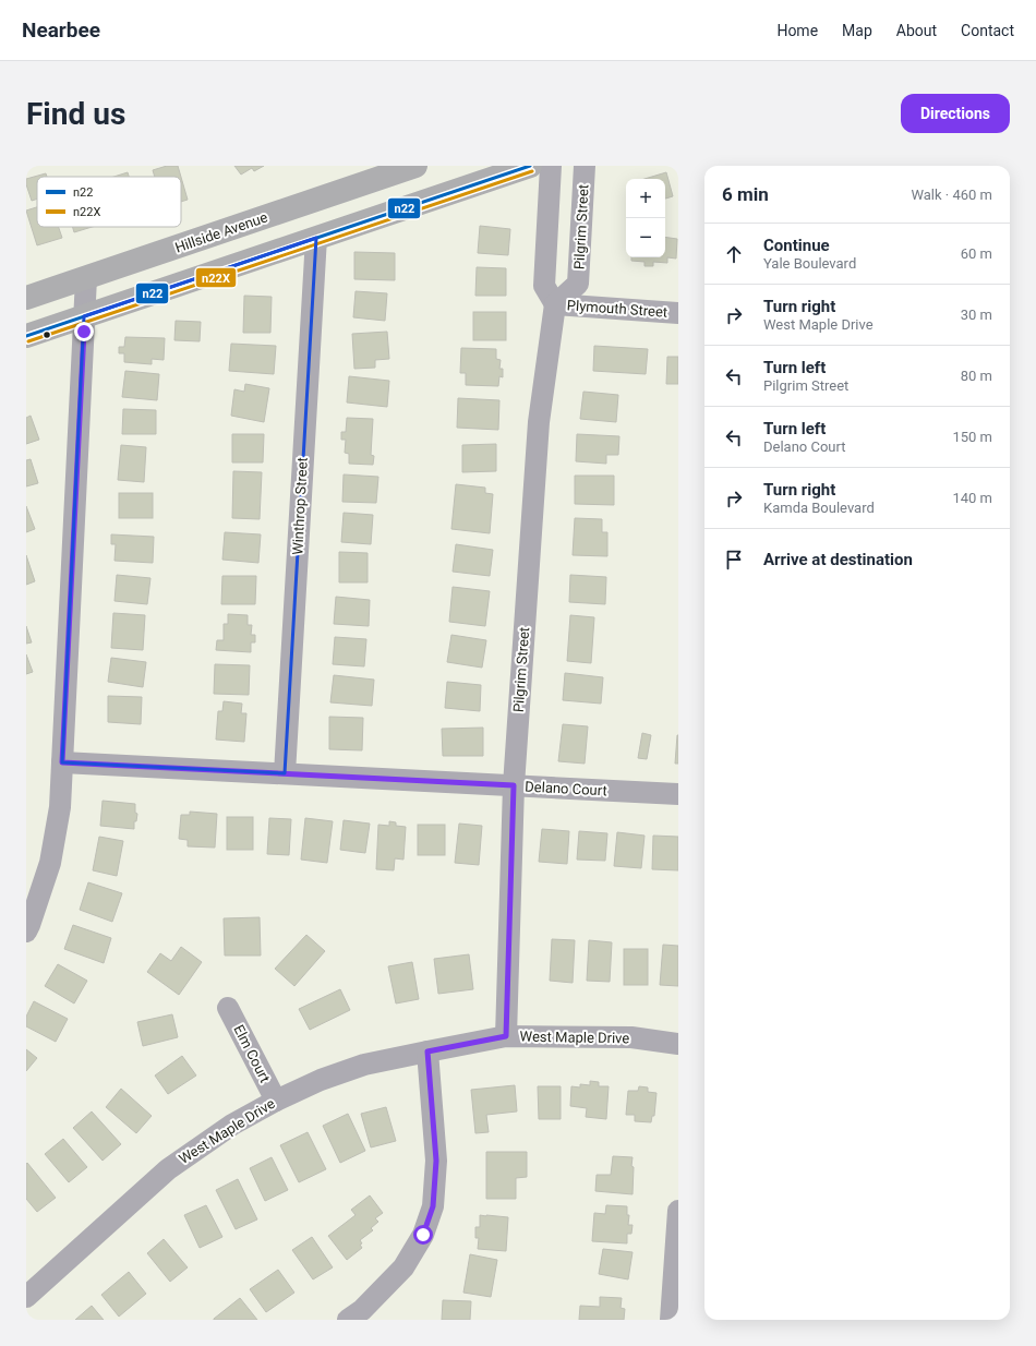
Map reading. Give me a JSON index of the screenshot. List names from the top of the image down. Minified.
{"streets":{"main road":["Hillside Avenue"],"street":["Pilgrim Street","Plymouth Street","Winthrop Street","Delano Court","West Maple Drive","Elm Court"]},"crossings":[["Pilgrim Street","Plymouth Street"],["Pilgrim Street","Delano Court"],["Pilgrim Street","West Maple Drive"],["Winthrop Street","Delano Court"],["West Maple Drive","Elm Court"]],"lines":["transit line n22","transit line n22X"],"legend":["n22","n22X"],"page":{"header":"Nearbee","nav":["Home","Map","About","Contact"],"buttons":"Directions","title":"Find us","heading":["6 min","Walk · 460 m"],"map_buttons":["+","−"],"list":[["Continue","Yale Boulevard","60 m"],["Turn right","West Maple Drive","30 m"],["Turn left","Pilgrim Street","80 m"],["Turn left","Delano Court","150 m"],["Turn right","Kamda Boulevard","140 m"],"Arrive at destination"]}}
